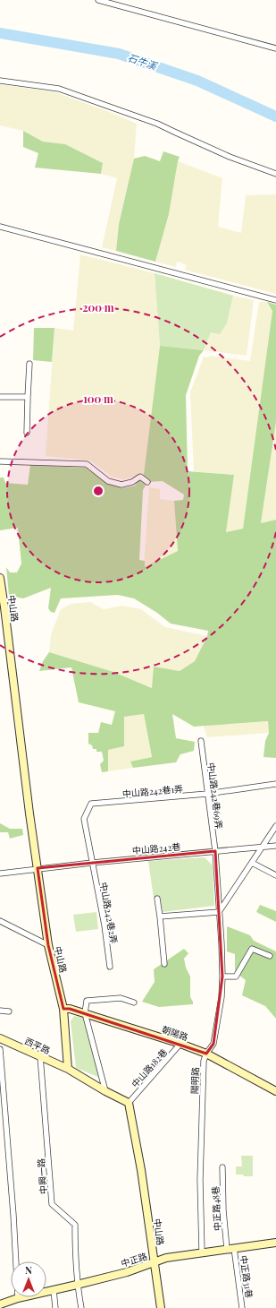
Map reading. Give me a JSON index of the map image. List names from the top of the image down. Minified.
{"streets":{"main road":["中山路","朝陽路","西平路","中正路"],"street":["中山路242巷1弄","中山路242巷69弄","中山路242巷","中山路242巷2弄","中山路182巷","陽明路","中興一路","中正路48巷","中正路31巷"]},"crossings":[["中山路","中山路242巷"],["中山路","朝陽路"],["中山路","西平路"],["中山路","中山路182巷"],["中山路","中正路"],["中山路242巷1弄","中山路242巷69弄"],["中山路242巷1弄","中山路242巷"],["中山路242巷1弄","中山路242巷2弄"],["中山路242巷69弄","中山路242巷"],["中山路242巷69弄","陽明路"],["中山路242巷","中山路242巷2弄"],["中山路242巷","陽明路"],["朝陽路","中山路182巷"],["朝陽路","陽明路"],["西平路","中興一路"],["陽明路","中正路"],["中興一路","中正路"],["中正路48巷","中正路"],["中正路48巷","中正路31巷"],["中正路","中正路31巷"]],"water":["石牛溪"],"north":"top","rings":["200 m","100 m"]}
